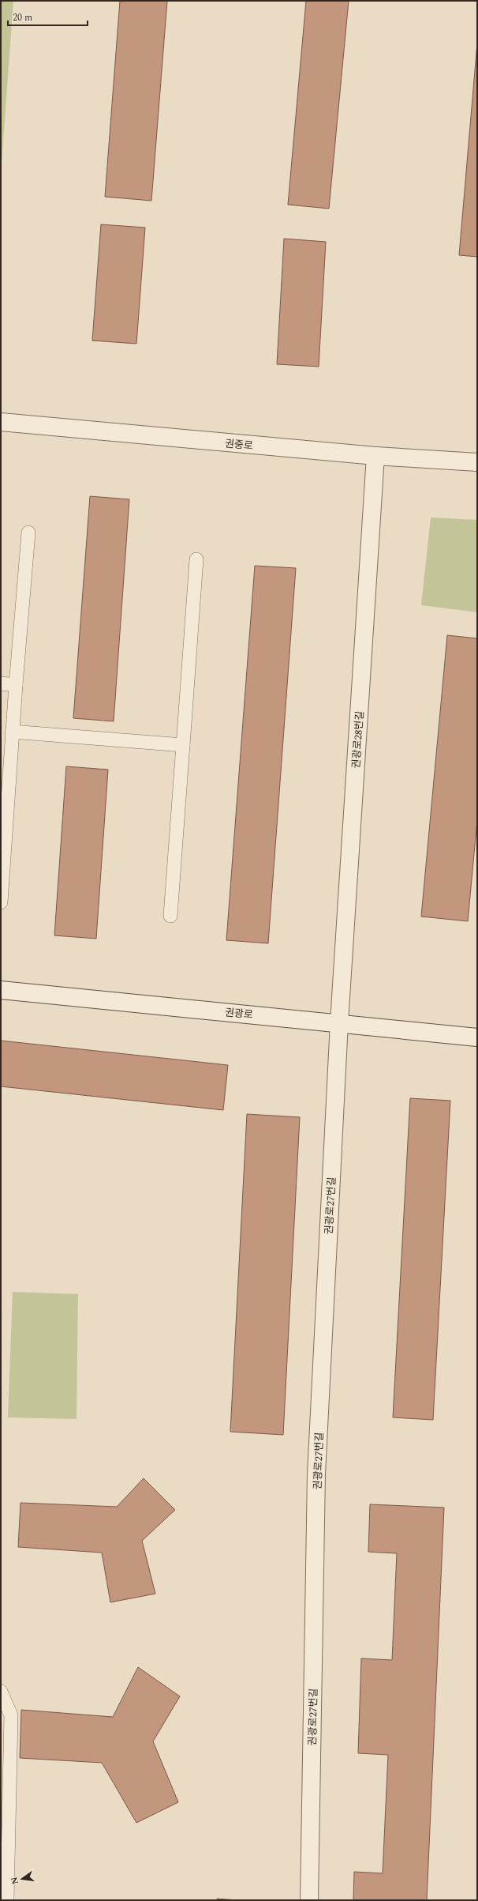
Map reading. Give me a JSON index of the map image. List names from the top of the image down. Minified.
{"streets":{"street":["권중로","권광로28번길","권광로","권광로27번길"]},"crossings":[["권중로","권광로28번길"],["권광로28번길","권광로"],["권광로28번길","권광로27번길"],["권광로","권광로27번길"]],"scale_bar":"20 m","north":"left"}
